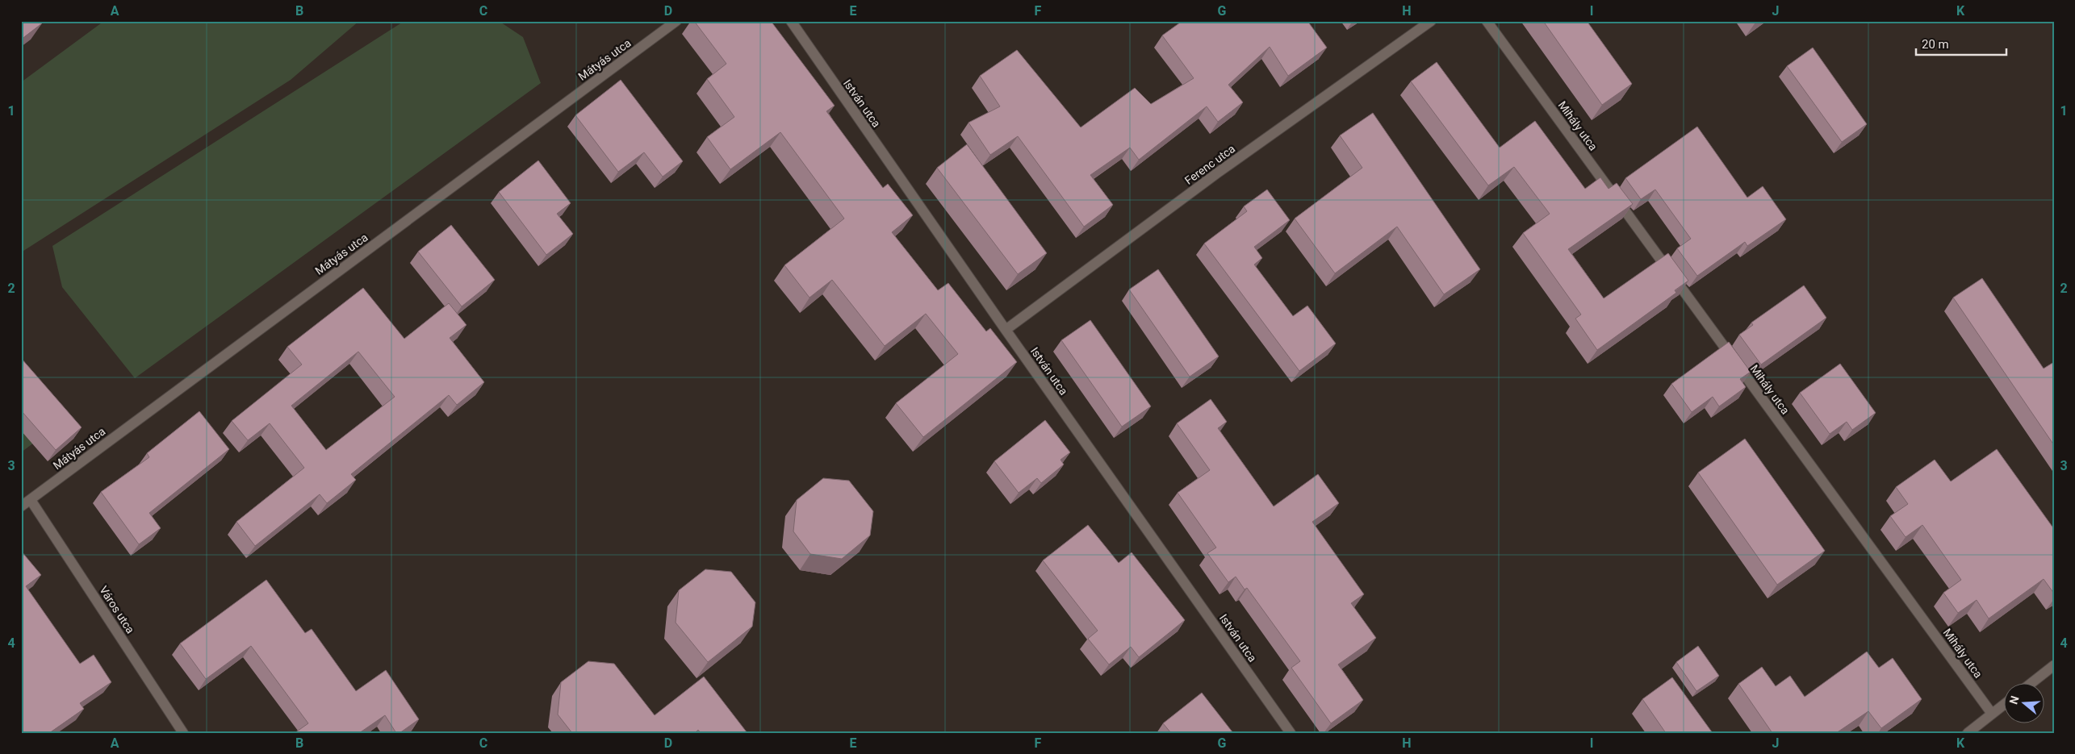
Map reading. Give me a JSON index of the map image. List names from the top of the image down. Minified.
{"streets":{"street":["Mátyás utca","István utca","Mihály utca","Ferenc utca","Város utca"]},"crossings":[["Mátyás utca","Város utca"],["István utca","Ferenc utca"]],"scale_bar":"20 m","north":"left","grid":{"columns":["A","B","C","D","E","F","G","H","I","J","K"],"rows":["1","2","3","4"]}}
